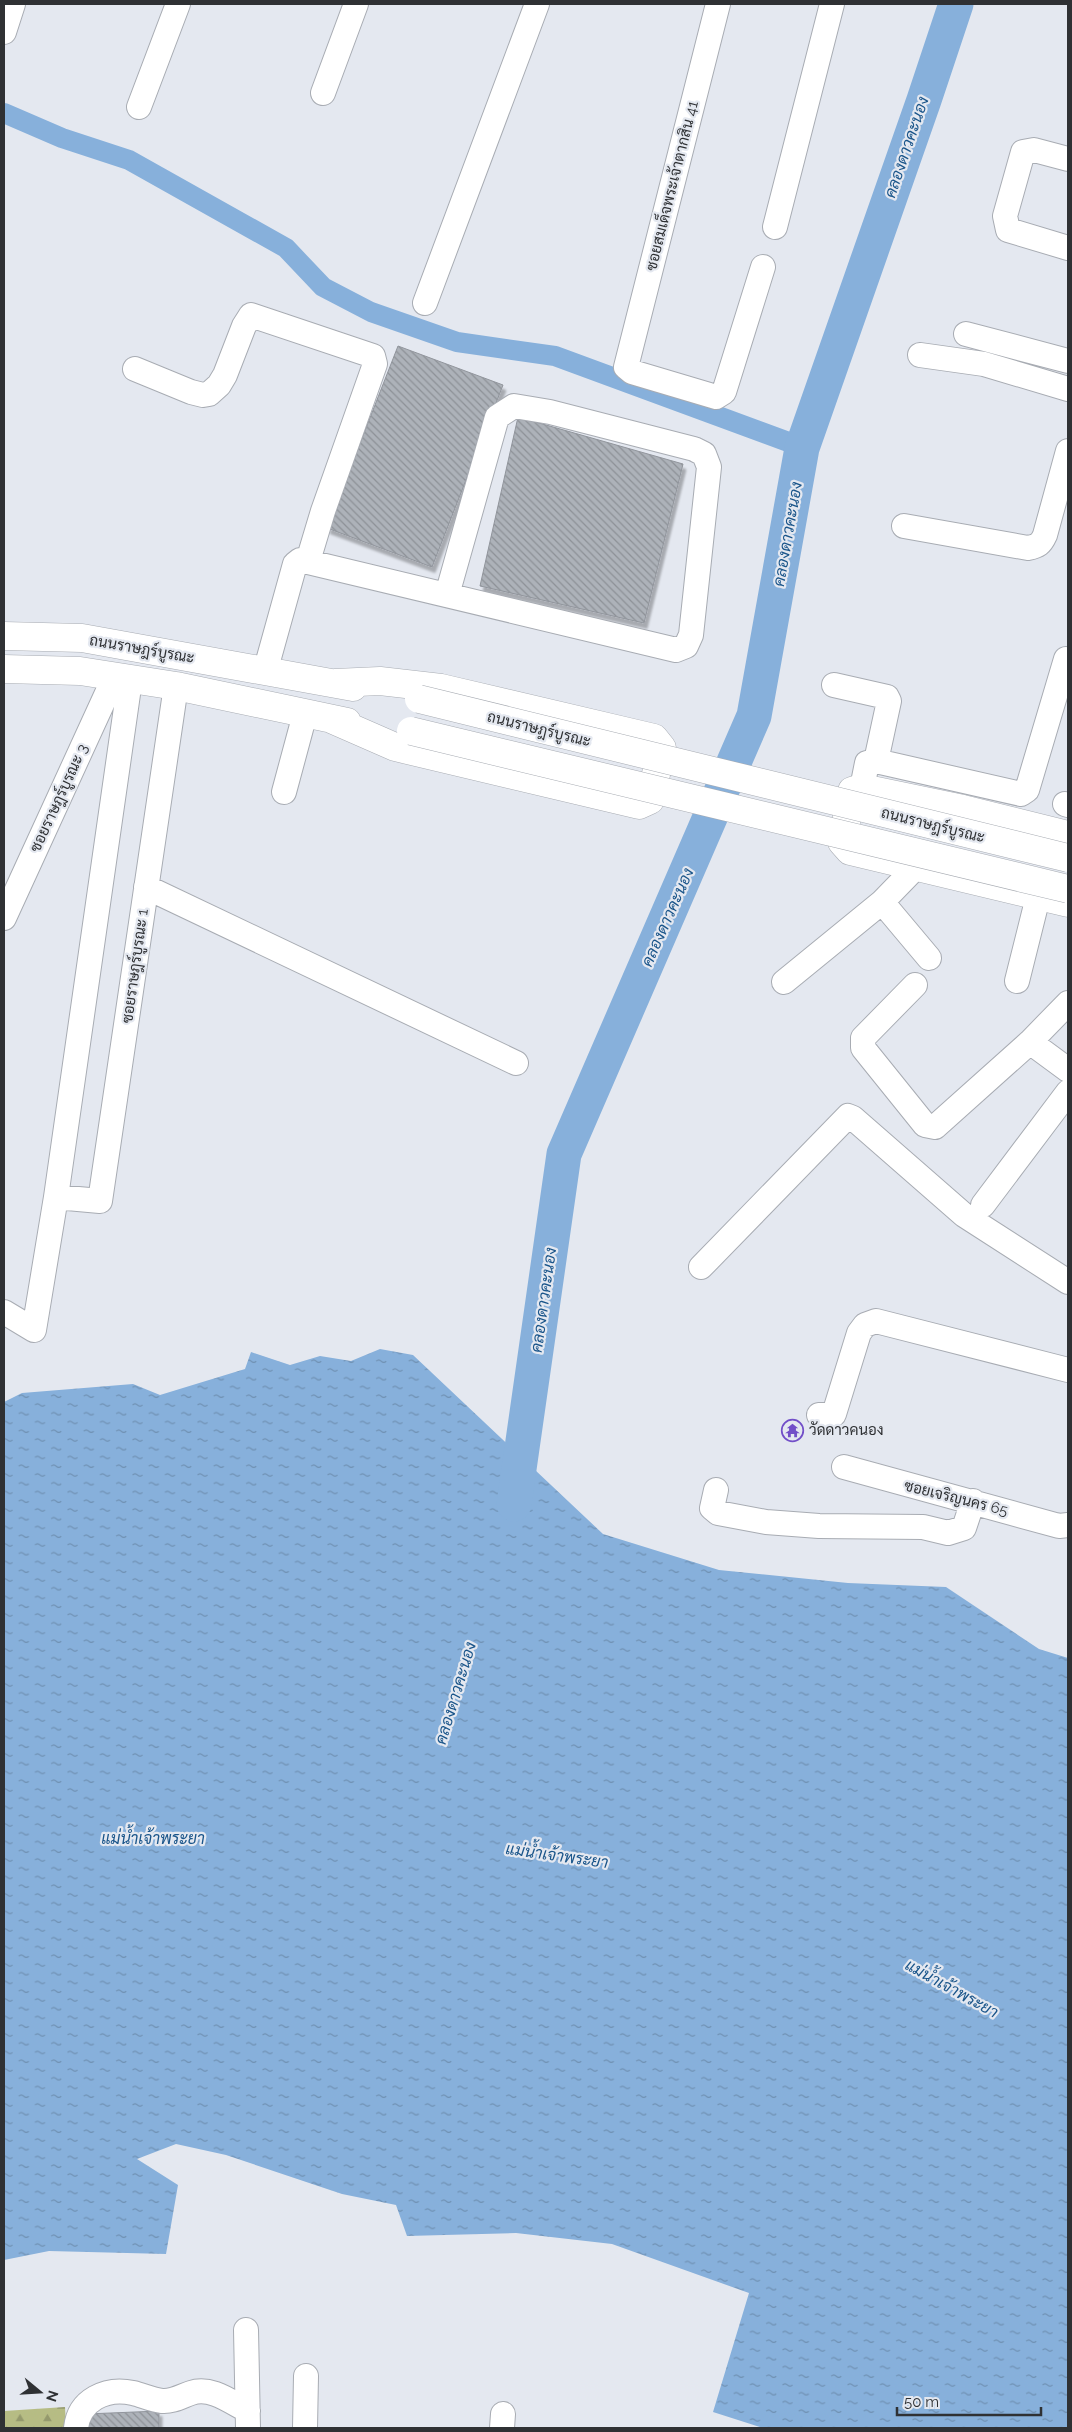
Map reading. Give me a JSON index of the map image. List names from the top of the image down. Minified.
{"streets":{"main road":["ถนนราษฎร์บูรณะ"],"street":["ซอยสมเด็จพระเจ้าตากสิน 41","ซอยราษฎร์บูรณะ 3","ซอยราษฎร์บูรณะ 1","ซอยเจริญนคร 65"]},"crossings":[["ถนนราษฎร์บูรณะ","ซอยราษฎร์บูรณะ 3"],["ถนนราษฎร์บูรณะ","ซอยราษฎร์บูรณะ 1"]],"water":["คลองดาวคะนอง","แม่น้ำเจ้าพระยา"],"places":{"temple":["วัดดาวคนอง"]},"scale_bar":"50 m","north":"right"}
